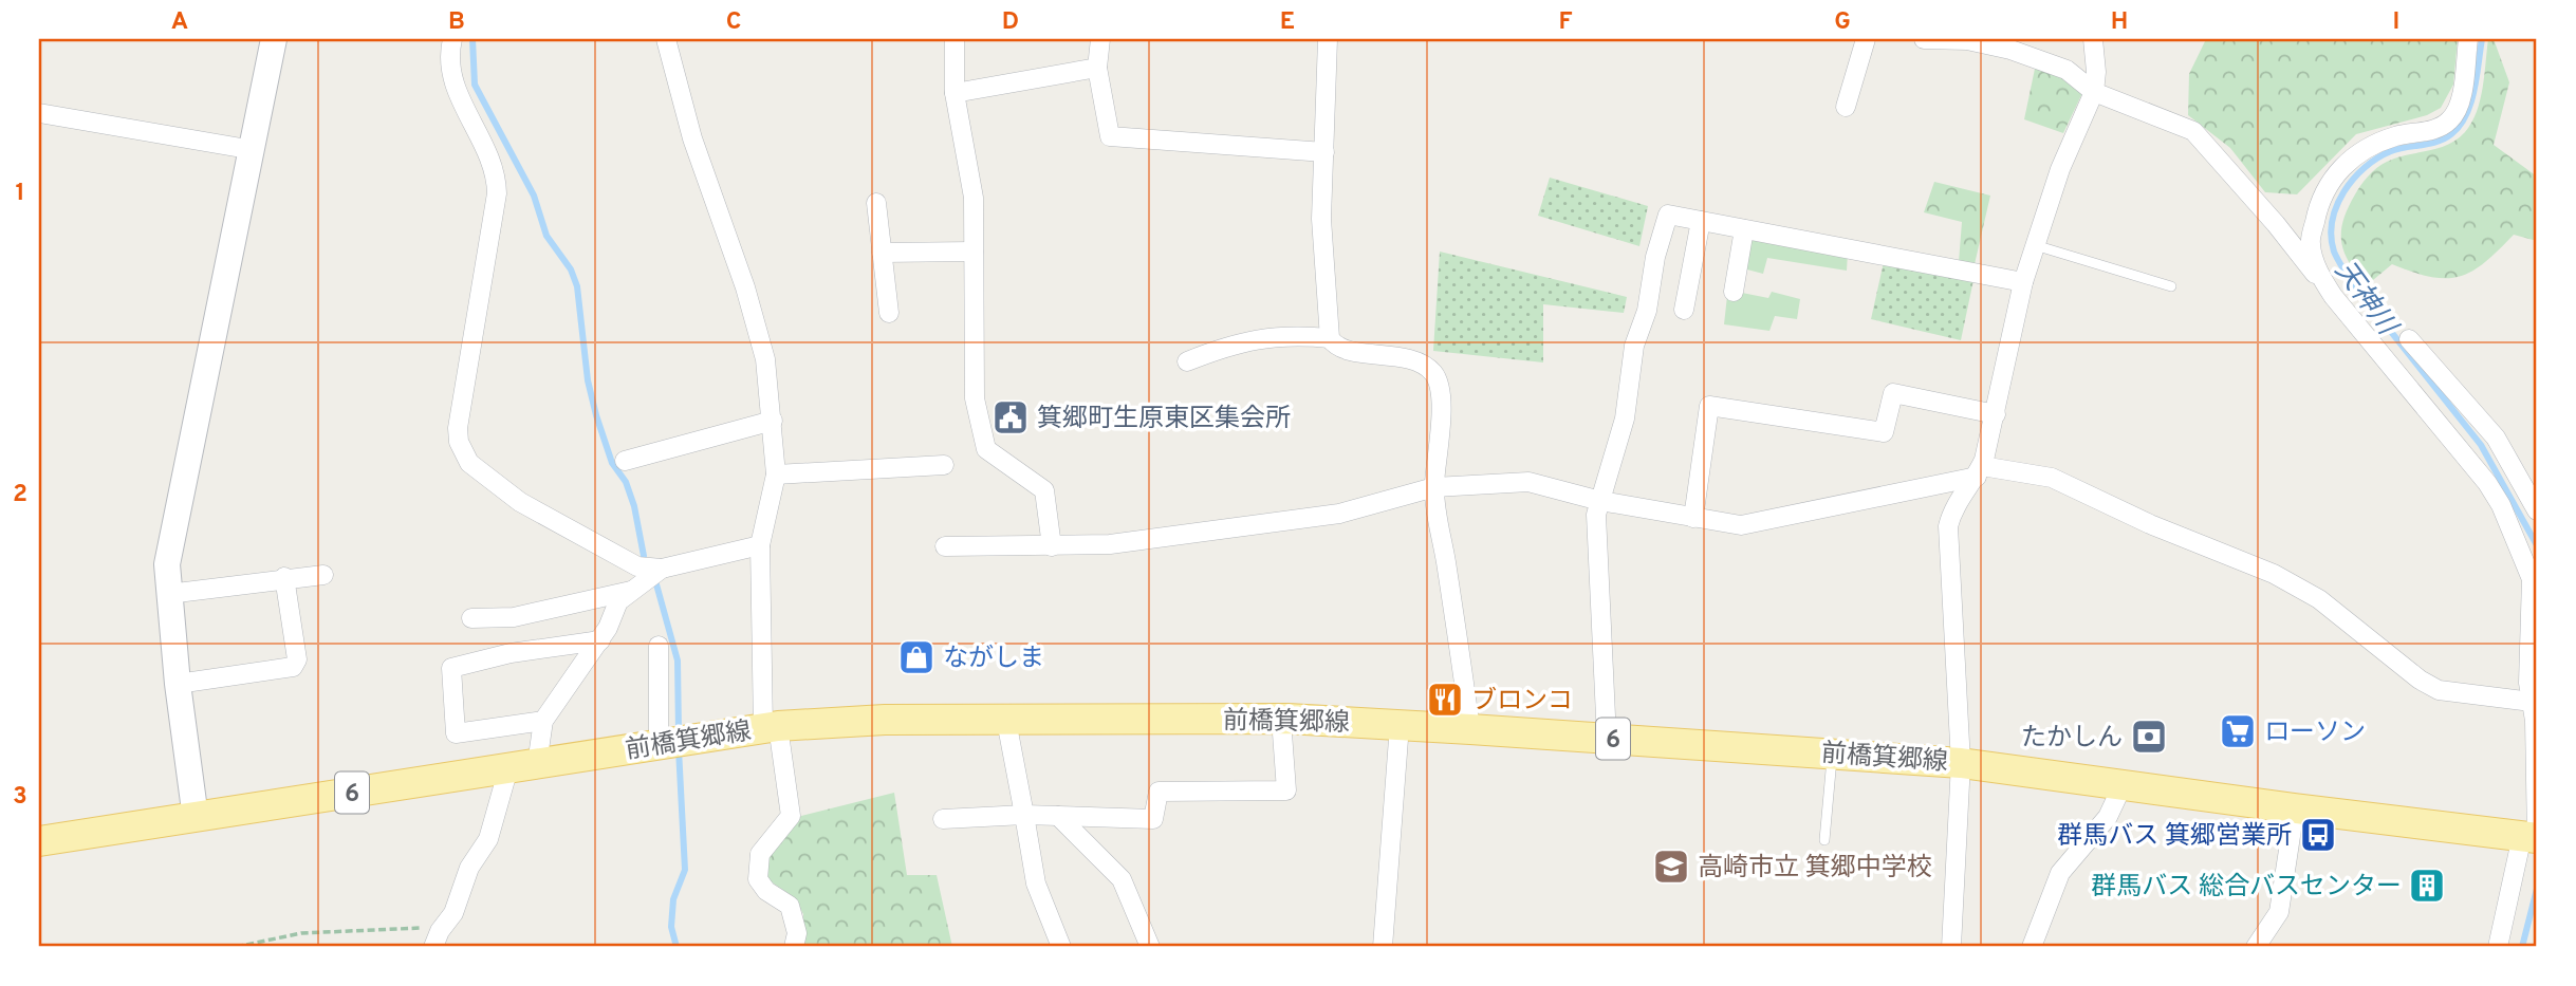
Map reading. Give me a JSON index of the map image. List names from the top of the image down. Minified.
{"streets":{"main road":["前橋箕郷線","6"]},"water":["天神川"],"places":{"public building":["箕郷町生原東区集会所"],"shop":["ながしま"],"restaurant":["ブロンコ"],"supermarket":["ローソン"],"bank":["たかしん"],"bus stop":["群馬バス 箕郷営業所"],"school or university":["高崎市立 箕郷中学校"],"building":["群馬バス 総合バスセンター"]},"grid":{"columns":["A","B","C","D","E","F","G","H","I"],"rows":["1","2","3"]}}
